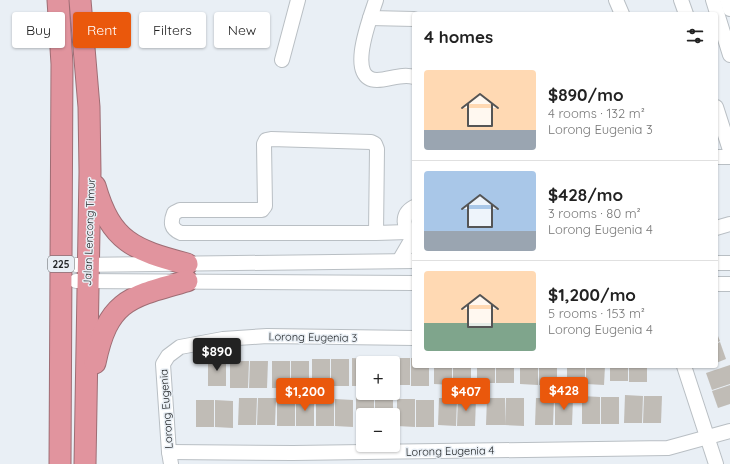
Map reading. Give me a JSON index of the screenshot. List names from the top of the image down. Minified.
{"streets":{"highway":["Jalan Lencong Timur","225"],"street":["Lorong Eugenia 3","Lorong Eugenia","Lorong Eugenia 4"]},"crossings":[["Jalan Lencong Timur","225"],["Lorong Eugenia 3","Lorong Eugenia"],["Lorong Eugenia","Lorong Eugenia 4"]],"page":{"chip":["Buy","Rent","Filters","New"],"heading":"4 homes","list":[{"name":"$890/mo","note":"4 rooms · 132 m² · Lorong Eugenia 3"},{"name":"$428/mo","note":"3 rooms · 80 m² · Lorong Eugenia 4"},{"name":"$1,200/mo","note":"5 rooms · 153 m² · Lorong Eugenia 4"}],"price":["$890","$428","$1,200","$407"],"map_buttons":["+","−"]}}
